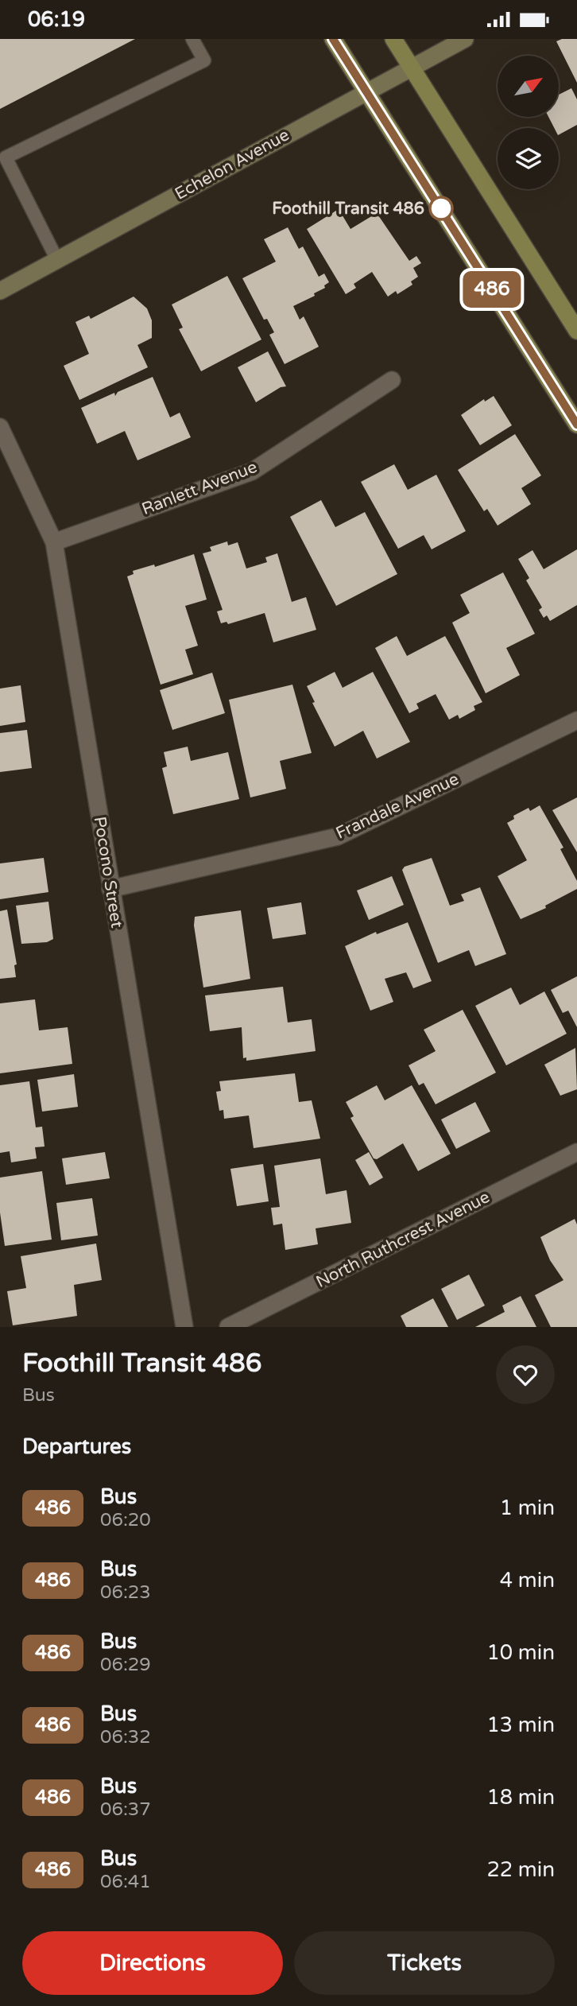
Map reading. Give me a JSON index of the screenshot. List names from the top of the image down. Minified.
{"streets":{"street":["Echelon Avenue","Ranlett Avenue","Frandale Avenue","Pocono Street","North Ruthcrest Avenue"]},"crossings":[["Ranlett Avenue","Pocono Street"],["Frandale Avenue","Pocono Street"]],"places":["Foothill Transit 486"],"lines":["bus line 486"],"north":"top right","page":{"status":"06:19","on_map":"486","heading":[["Foothill Transit 486","Bus"],"Departures"],"list":[{"mark":"486","name":"Bus","note":"06:20","value":"1 min"},{"mark":"486","name":"Bus","note":"06:23","value":"4 min"},{"mark":"486","name":"Bus","note":"06:29","value":"10 min"},{"mark":"486","name":"Bus","note":"06:32","value":"13 min"},{"mark":"486","name":"Bus","note":"06:37","value":"18 min"},{"mark":"486","name":"Bus","note":"06:41","value":"22 min"}],"buttons":["Directions","Tickets"]}}
